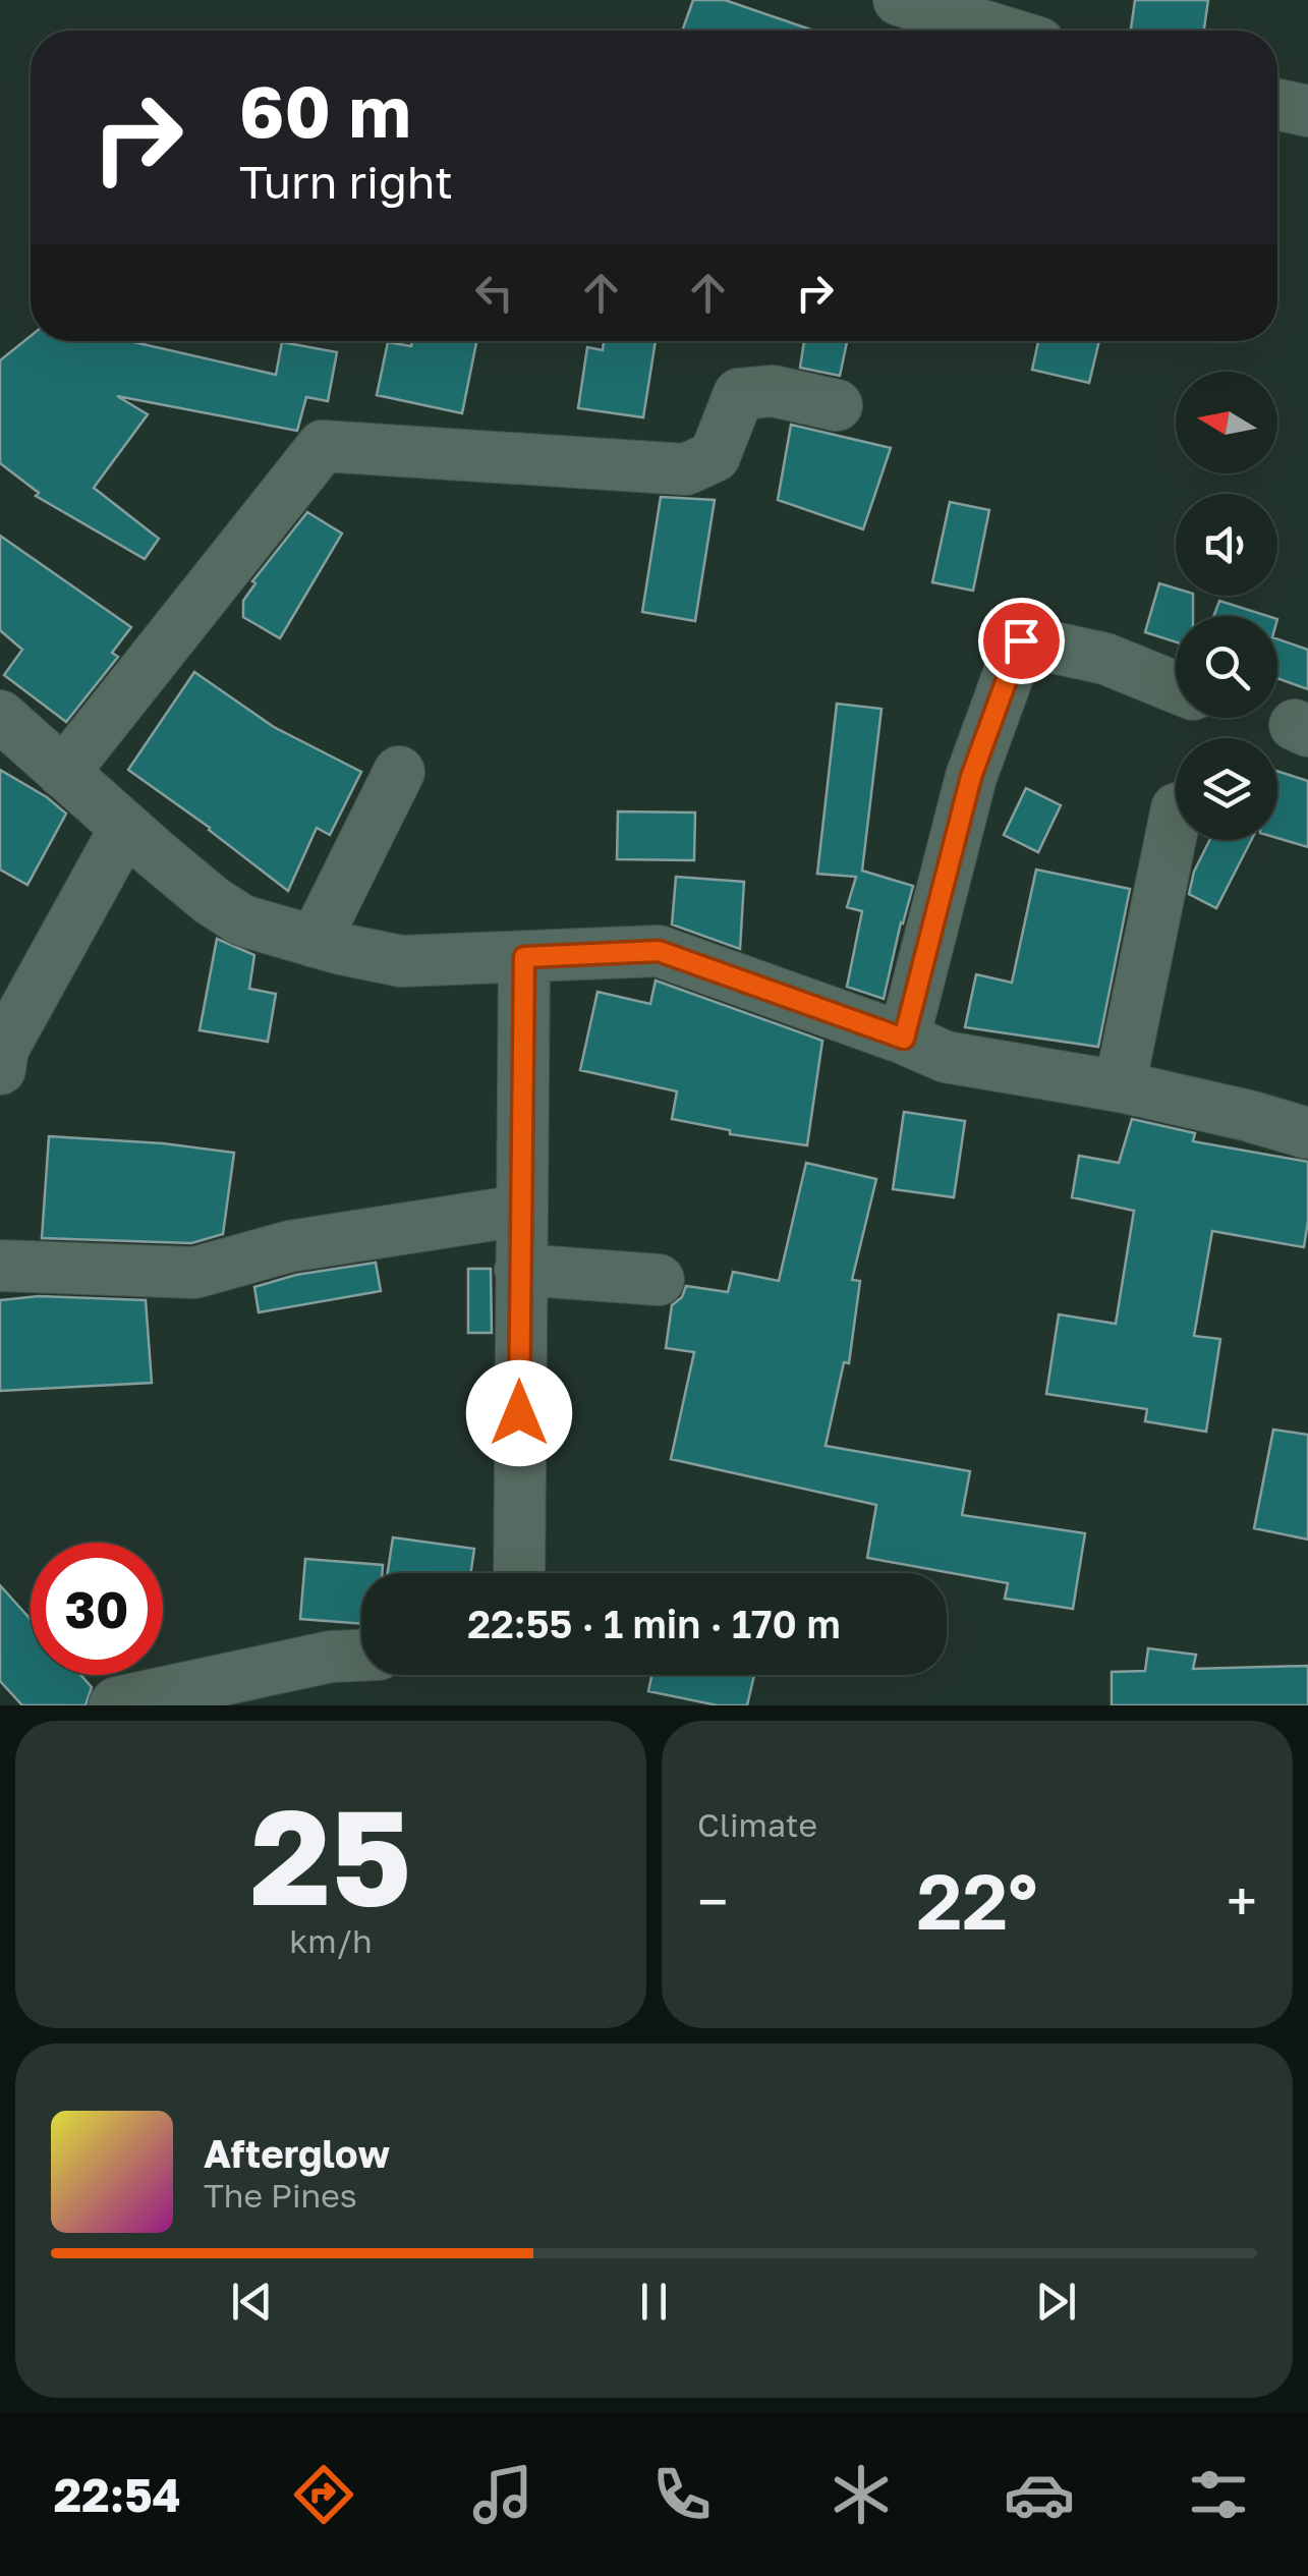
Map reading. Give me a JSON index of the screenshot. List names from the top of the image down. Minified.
{"north":"left","page":{"turn":["60 m","Turn right"],"limit":"30","trip":"22:55 · 1 min · 170 m","tile":[["25","km/h"],"Climate"],"heat":["−","22°","+"],"song":["Afterglow","The Pines"],"tabs":"22:54"}}
